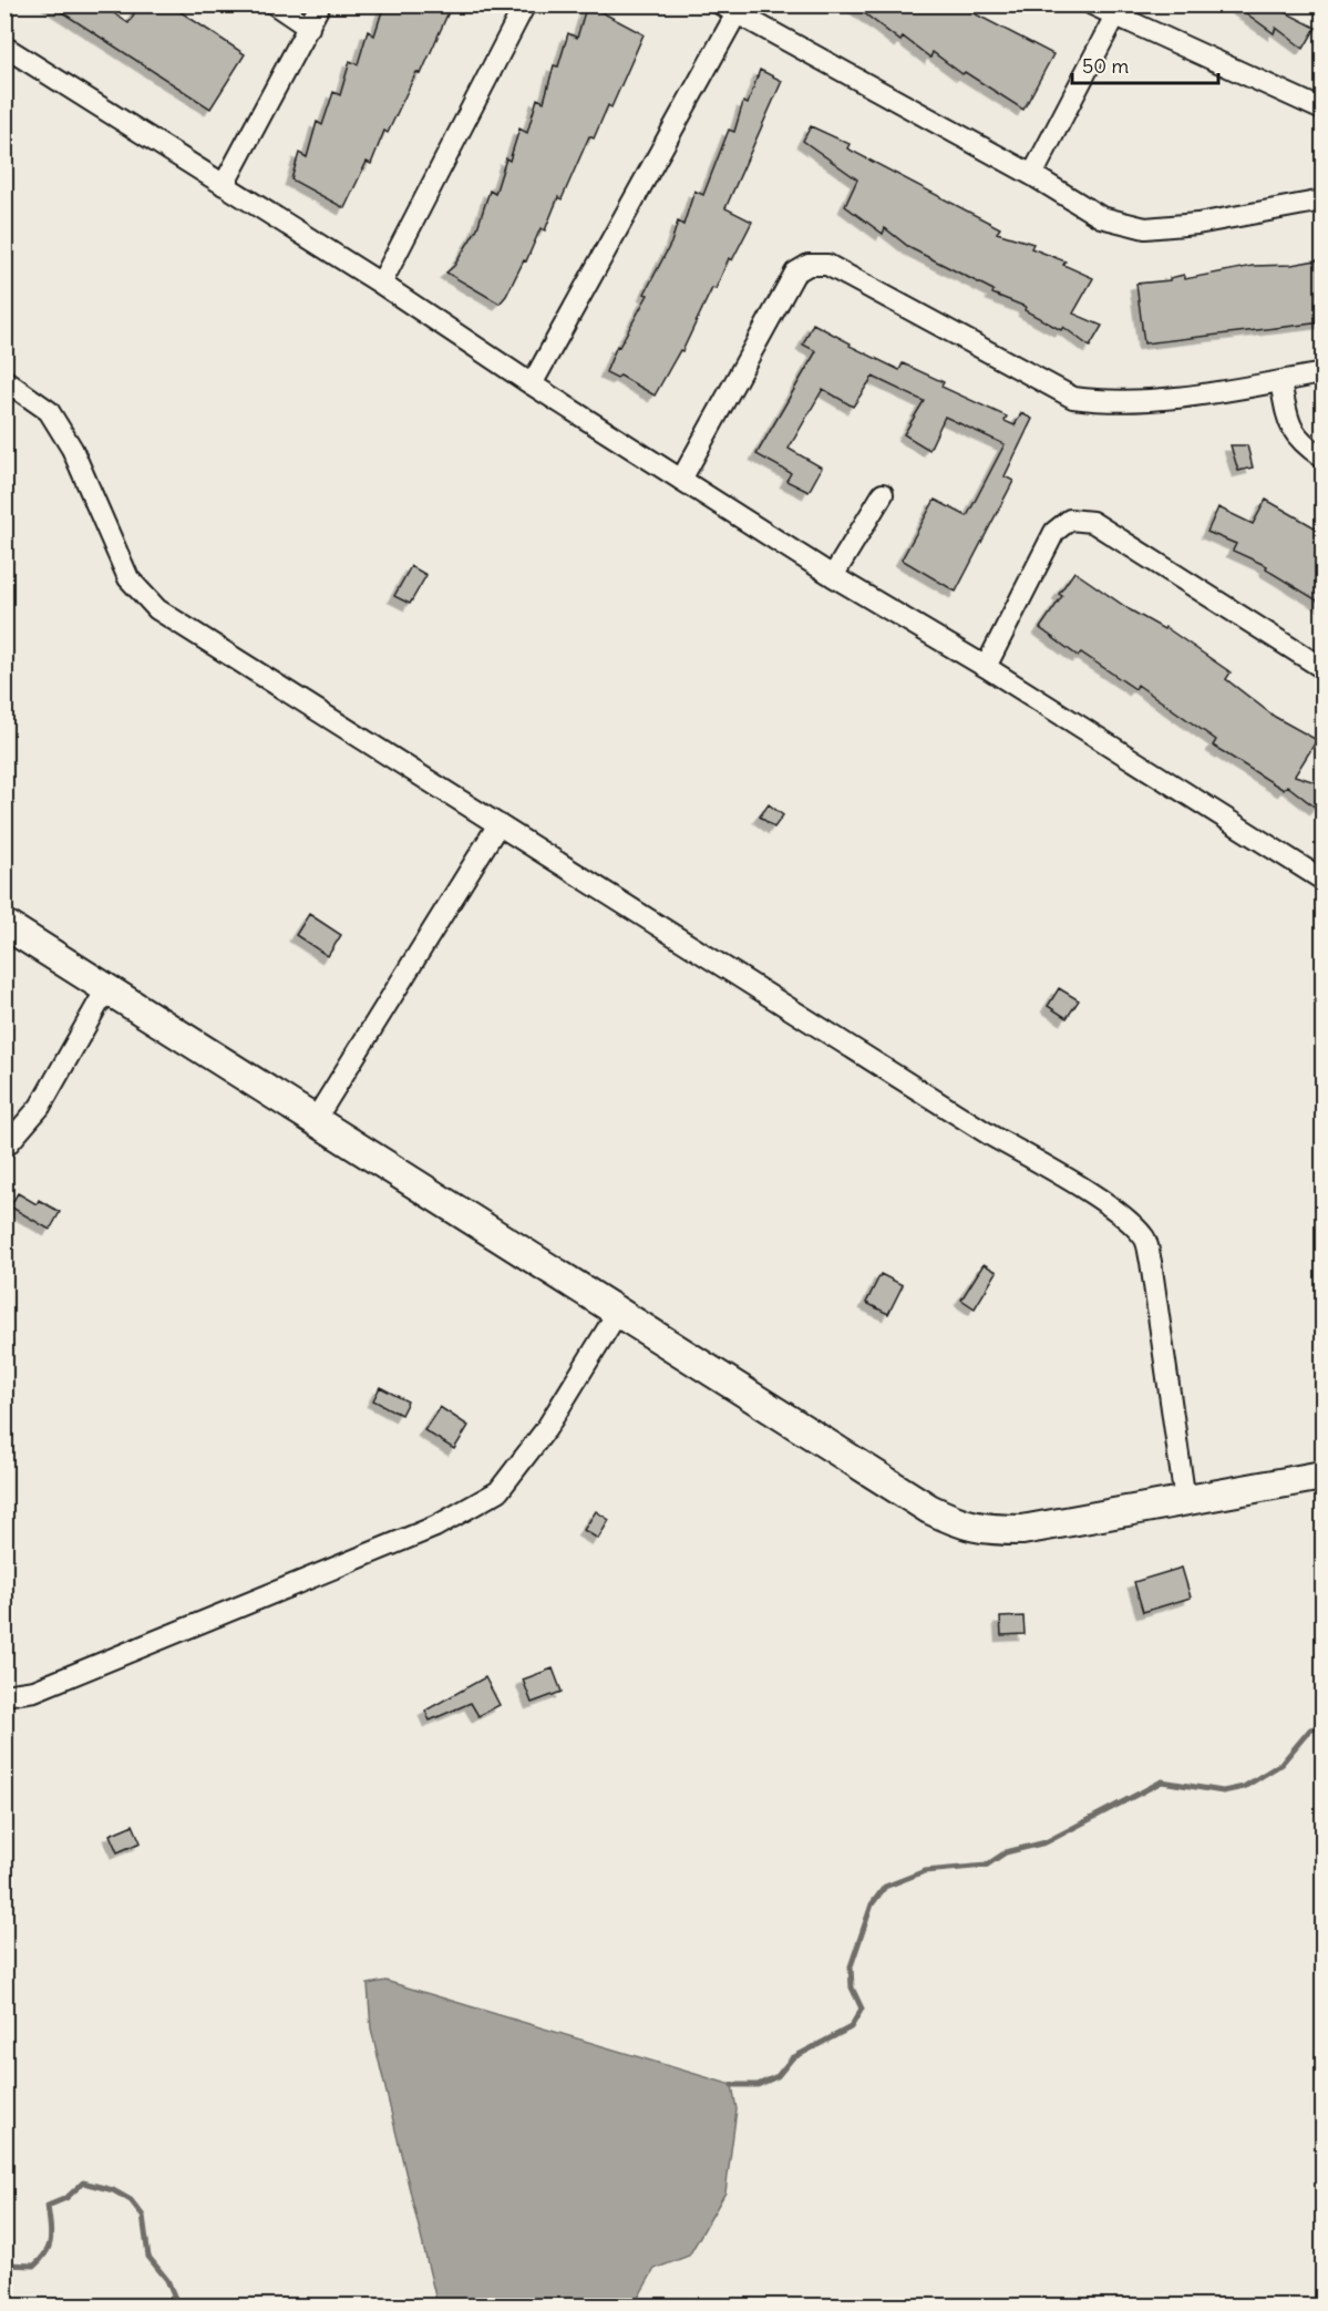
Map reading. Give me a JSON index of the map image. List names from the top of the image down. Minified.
{"scale_bar":"50 m"}
